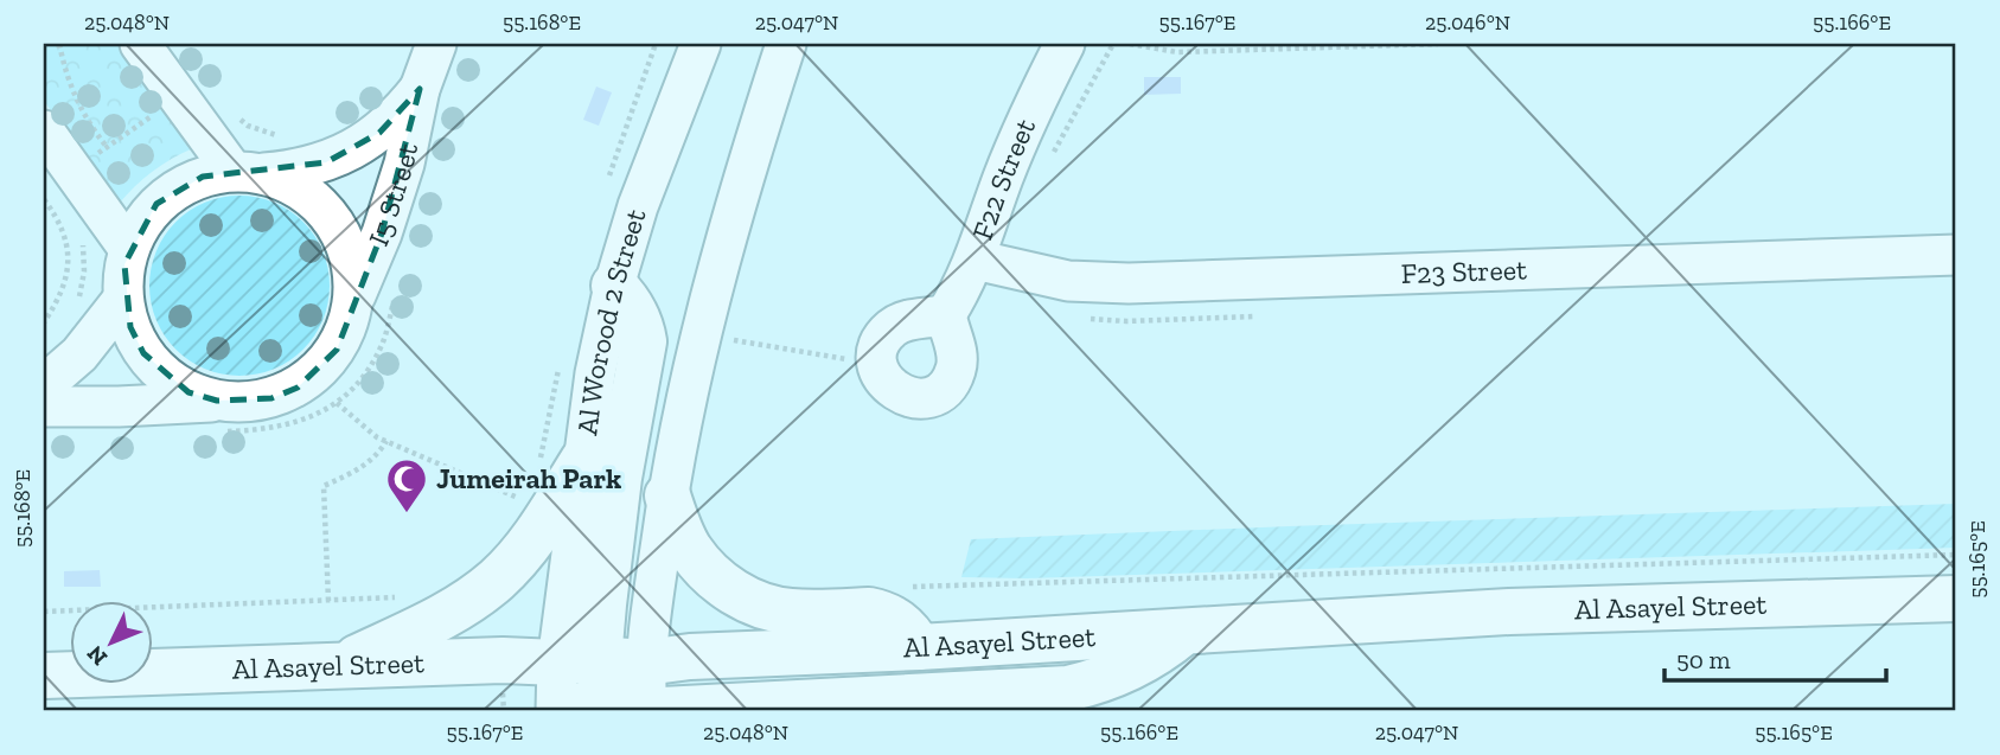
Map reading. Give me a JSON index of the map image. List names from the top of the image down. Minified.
{"streets":{"main road":["Al Asayel Street"],"street":["F22 Street","I5 Street","F23 Street","Al Worood 2 Street"]},"crossings":[["F22 Street","F23 Street"],["Al Worood 2 Street","Al Asayel Street"]],"places":{"mosque":["Jumeirah Park"]},"scale_bar":"50 m","north":"bottom left","coordinates":["25.048°N","55.168°E","25.047°N","55.167°E","25.046°N","55.166°E","55.165°E"]}
